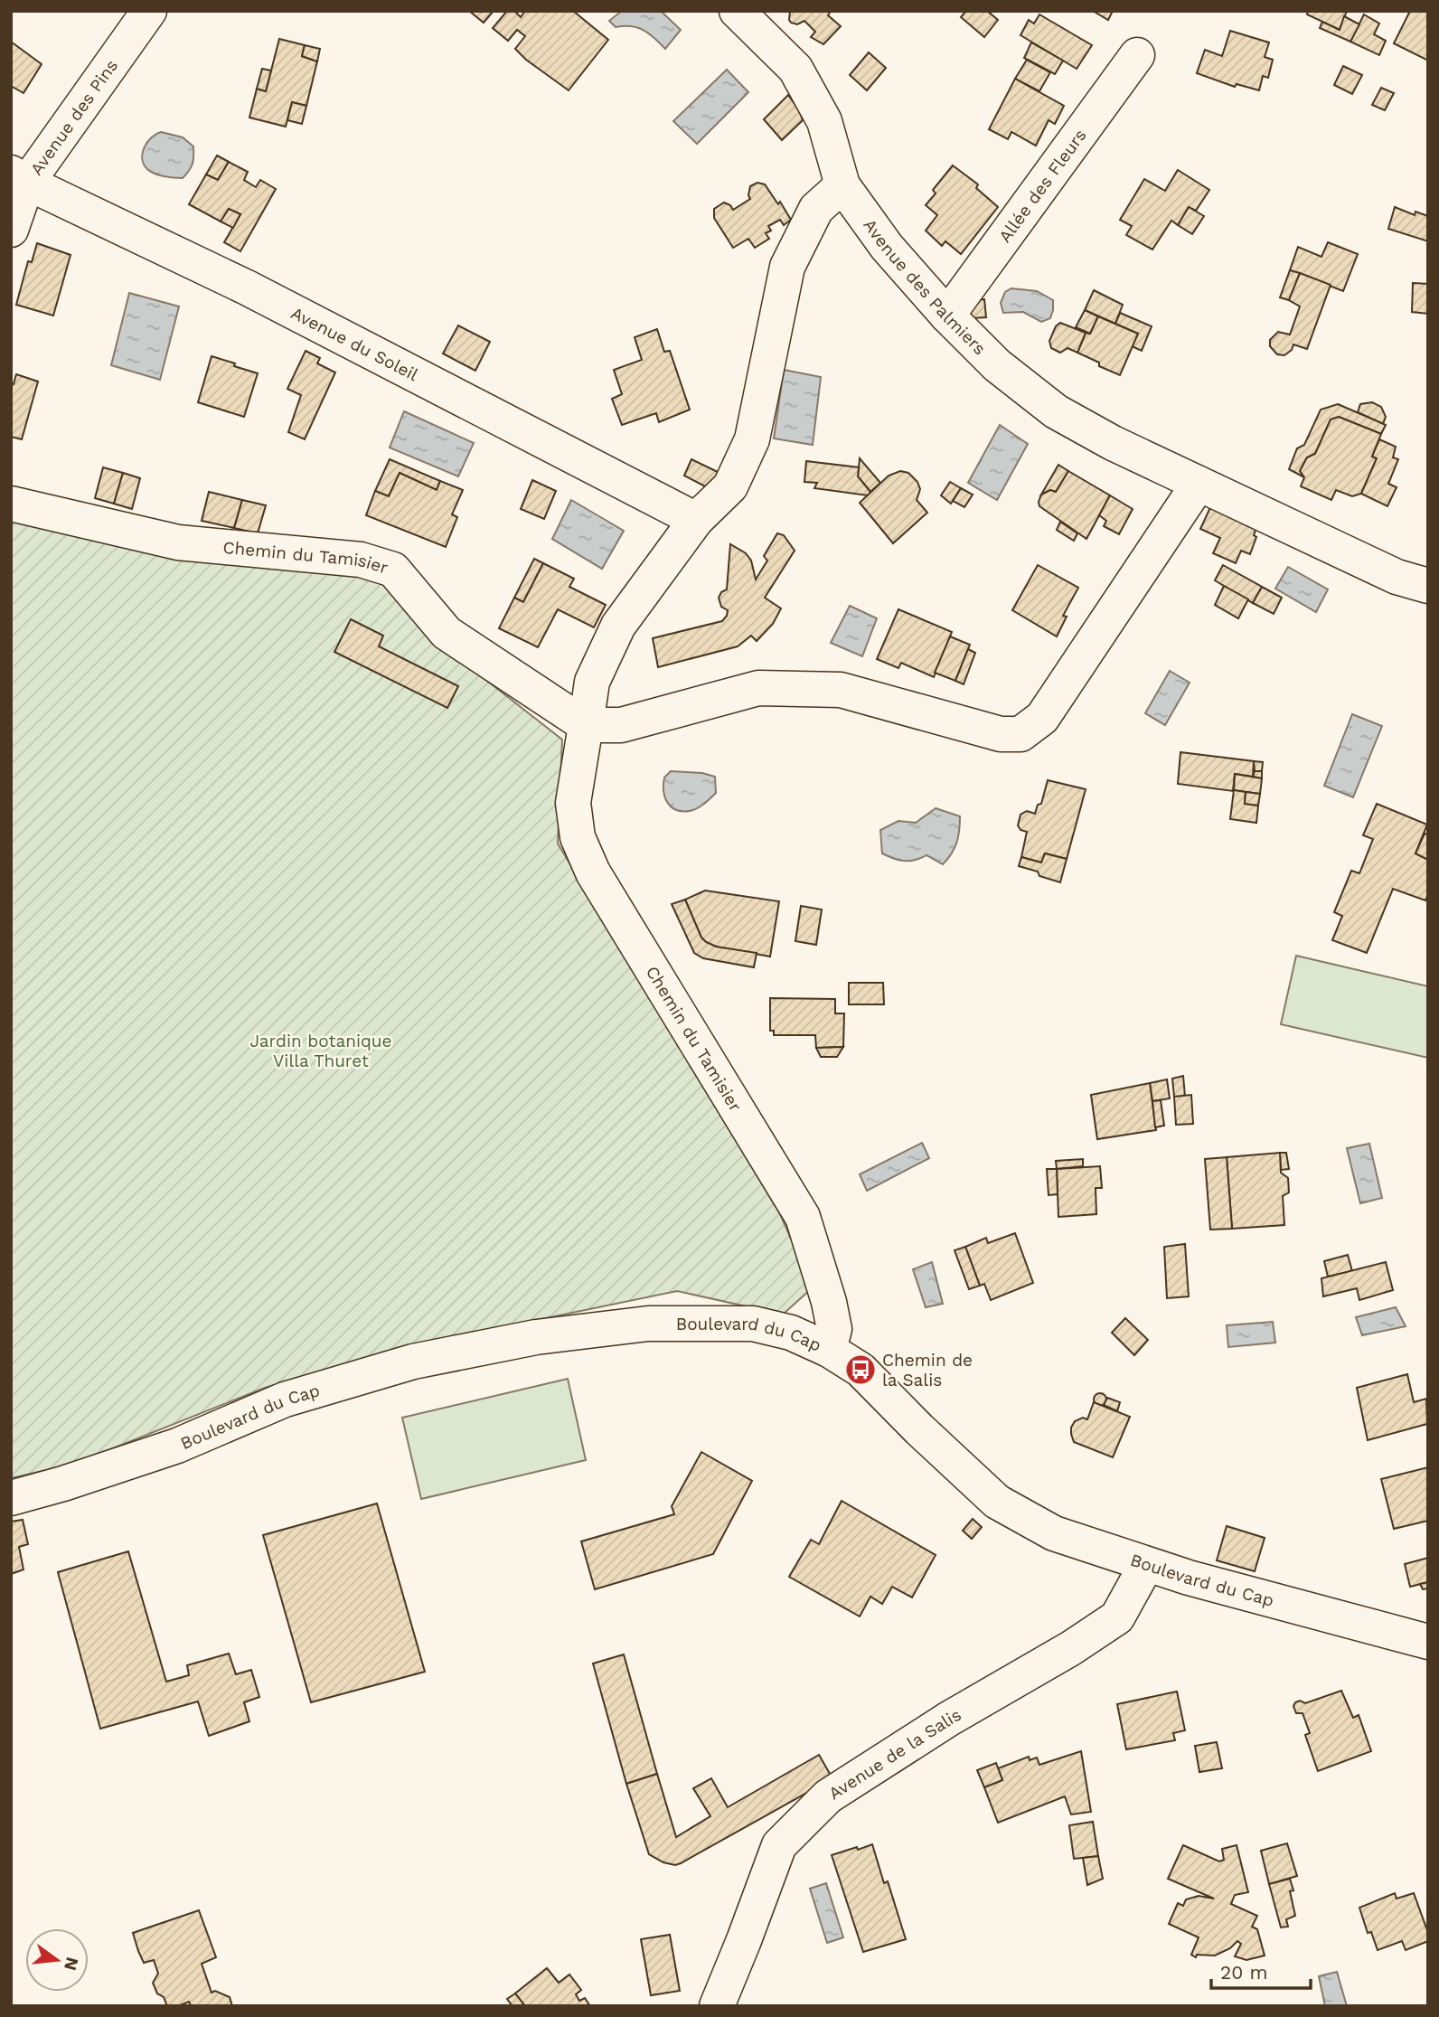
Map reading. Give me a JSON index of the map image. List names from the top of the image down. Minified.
{"streets":{"street":["Avenue des Pins","Allée des Fleurs","Avenue des Palmiers","Avenue du Soleil","Chemin du Tamisier","Boulevard du Cap","Avenue de la Salis"]},"crossings":[["Avenue des Pins","Avenue du Soleil"],["Allée des Fleurs","Avenue des Palmiers"],["Avenue des Palmiers","Chemin du Tamisier"],["Avenue du Soleil","Chemin du Tamisier"],["Chemin du Tamisier","Boulevard du Cap"],["Boulevard du Cap","Avenue de la Salis"]],"parks":["Jardin botanique Villa Thuret"],"places":{"bus stop":["Chemin de la Salis"]},"scale_bar":"20 m","north":"right"}
